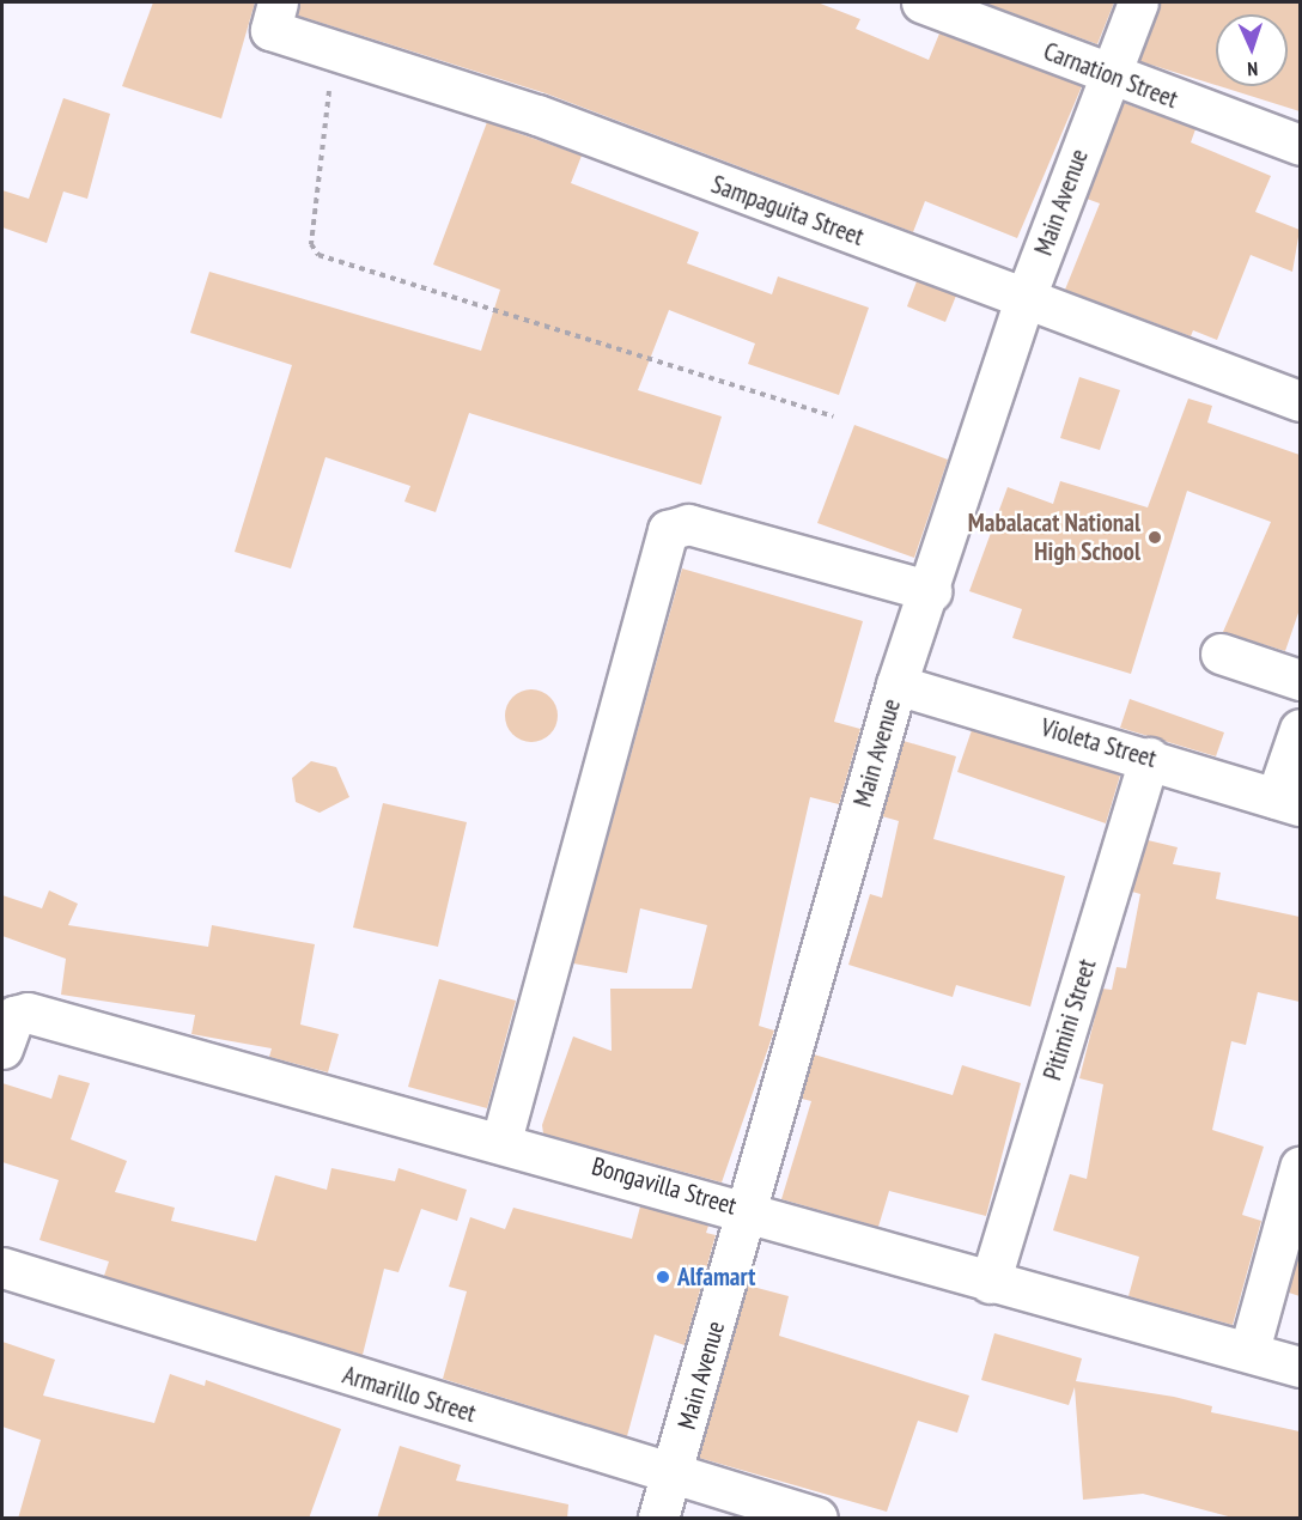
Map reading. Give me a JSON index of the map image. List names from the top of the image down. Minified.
{"streets":{"street":["Carnation Street","Main Avenue","Sampaguita Street","Violeta Street","Pitimini Street","Bongavilla Street","Armarillo Street"]},"crossings":[["Carnation Street","Main Avenue"],["Main Avenue","Sampaguita Street"],["Main Avenue","Violeta Street"],["Main Avenue","Bongavilla Street"],["Main Avenue","Armarillo Street"],["Violeta Street","Pitimini Street"],["Pitimini Street","Bongavilla Street"]],"places":["Mabalacat National High School","Alfamart"],"north":"bottom"}
